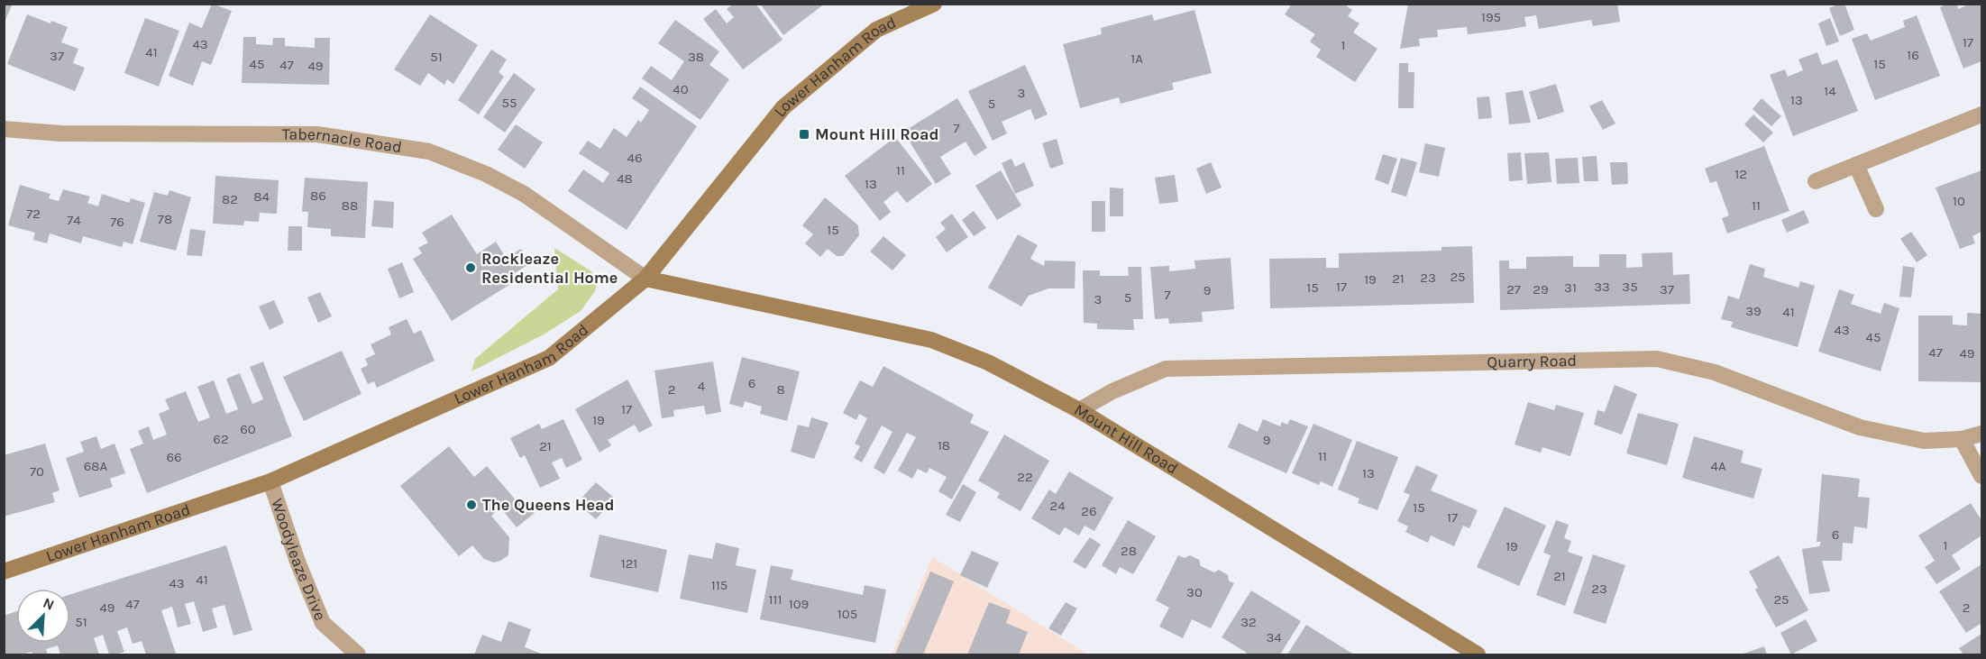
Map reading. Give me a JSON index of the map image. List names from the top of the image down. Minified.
{"streets":{"main road":["Lower Hanham Road","Mount Hill Road"],"street":["Tabernacle Road","Quarry Road","Woodyleaze Drive"]},"crossings":[["Lower Hanham Road","Tabernacle Road"],["Lower Hanham Road","Mount Hill Road"],["Lower Hanham Road","Woodyleaze Drive"],["Tabernacle Road","Mount Hill Road"],["Quarry Road","Mount Hill Road"]],"places":{"transit":["Mount Hill Road"],"other":["Rockleaze Residential Home","The Queens Head"]},"house_numbers":["195","17","43","1","41","16","37","51","38","1A","45","15","47","49","40","14","3","13","55","5","7","46","11","12","48","13","86","84","82","10","88","11","72","78","74","76","15","25","23","21","19","17","33","35","15","31","27","29","37","9","7","5","3","39","41","43","45","47","49","6","4","2","8","17","19","60","62","9","18","21","11","66","68A","4A","70","13","22","24","15","26","17","6","1","19","28","121","21","41","43","115","23","30","111","25","47","109","49","2","105","51","32","34"],"north":"top right"}
